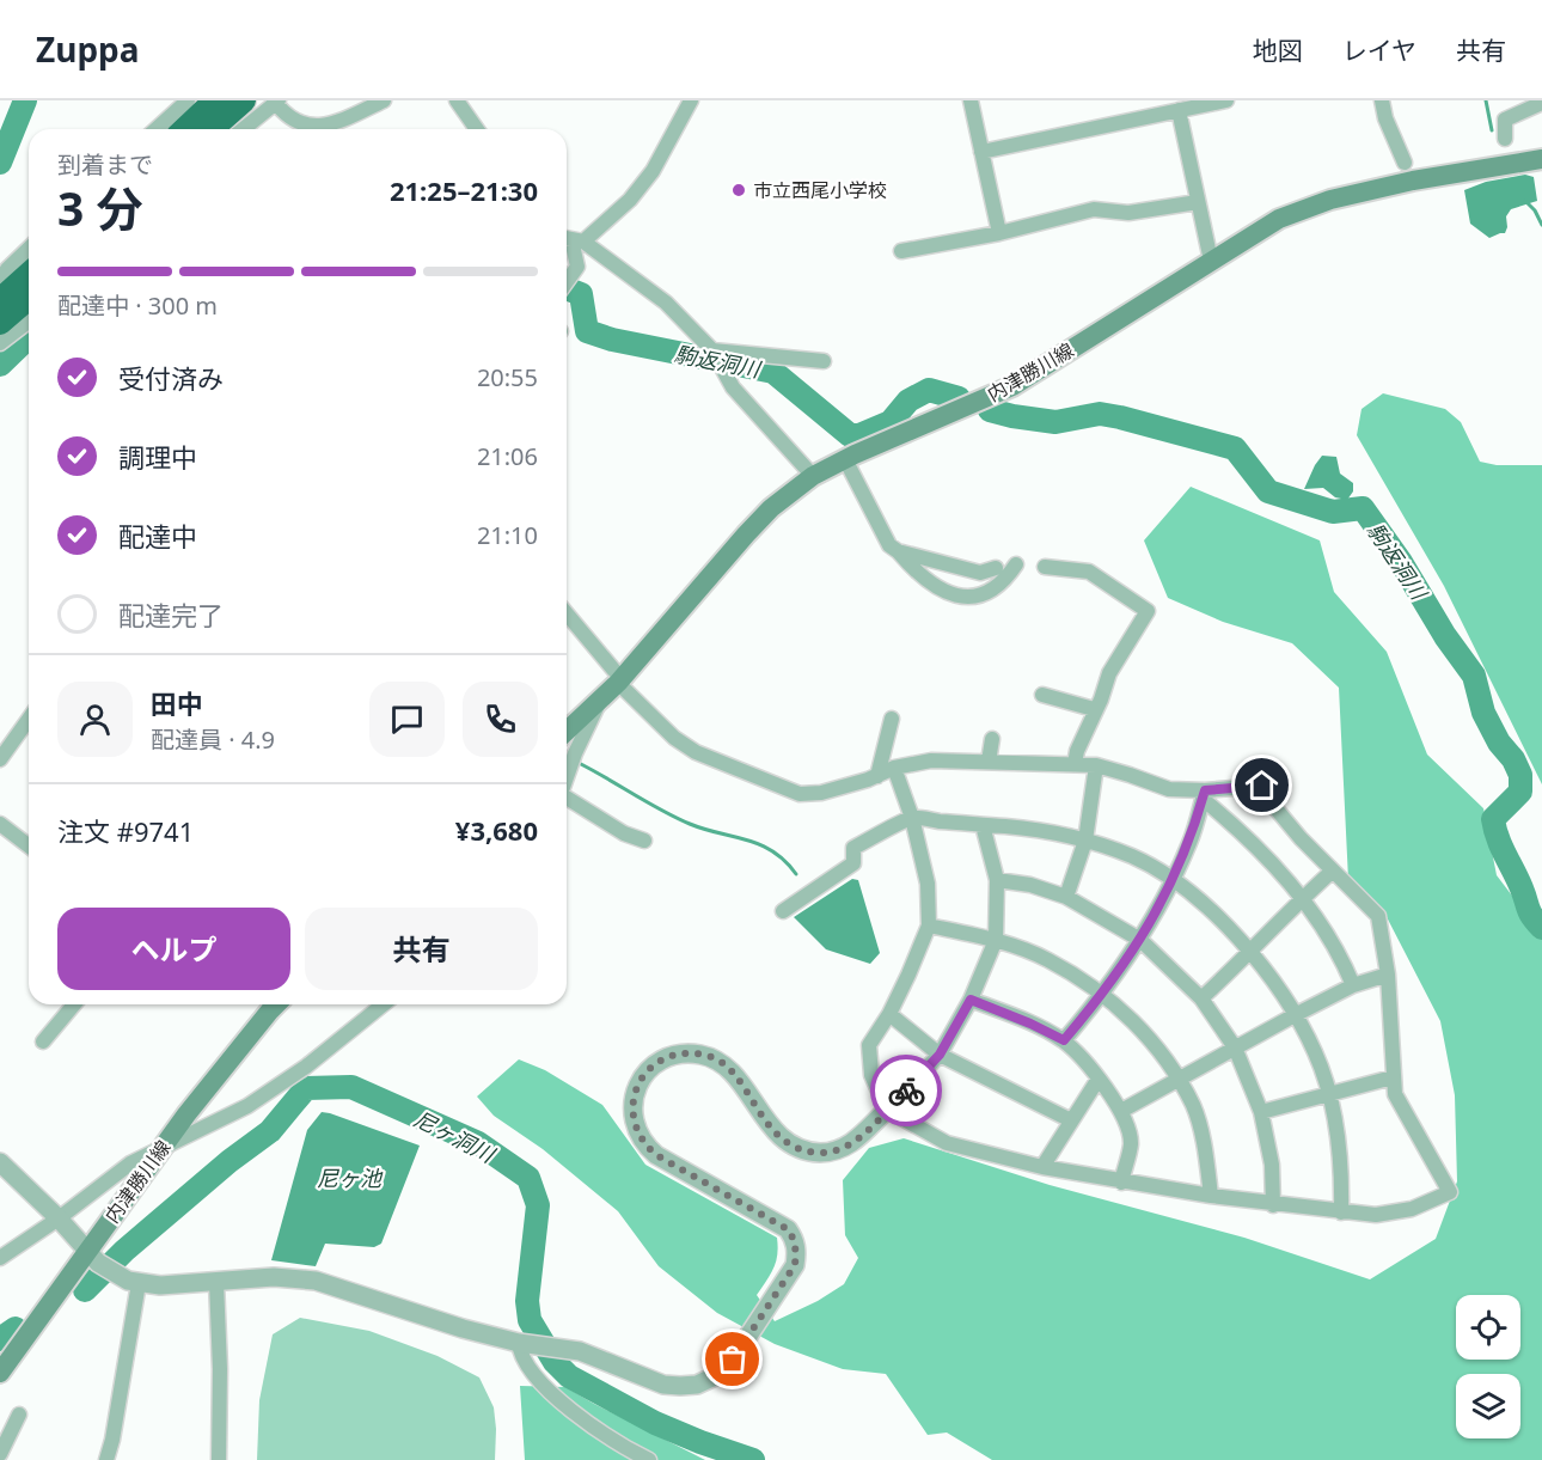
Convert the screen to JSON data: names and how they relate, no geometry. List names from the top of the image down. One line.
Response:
{"streets":{"main road":["内津勝川線"]},"water":["駒返洞川","尼ヶ洞川","尼ヶ池"],"places":["市立西尾小学校"],"page":{"header":"Zuppa","nav":["地図","レイヤ","共有"],"heading":["3 分","到着まで","21:25–21:30"],"panel":["田中","配達員 · 4.9","注文 #9741","¥3,680"],"bar":"配達中 · 300 m","list":[["受付済み","20:55"],["調理中","21:06"],["配達中","21:10"],"配達完了"],"buttons":["ヘルプ","共有"]}}
